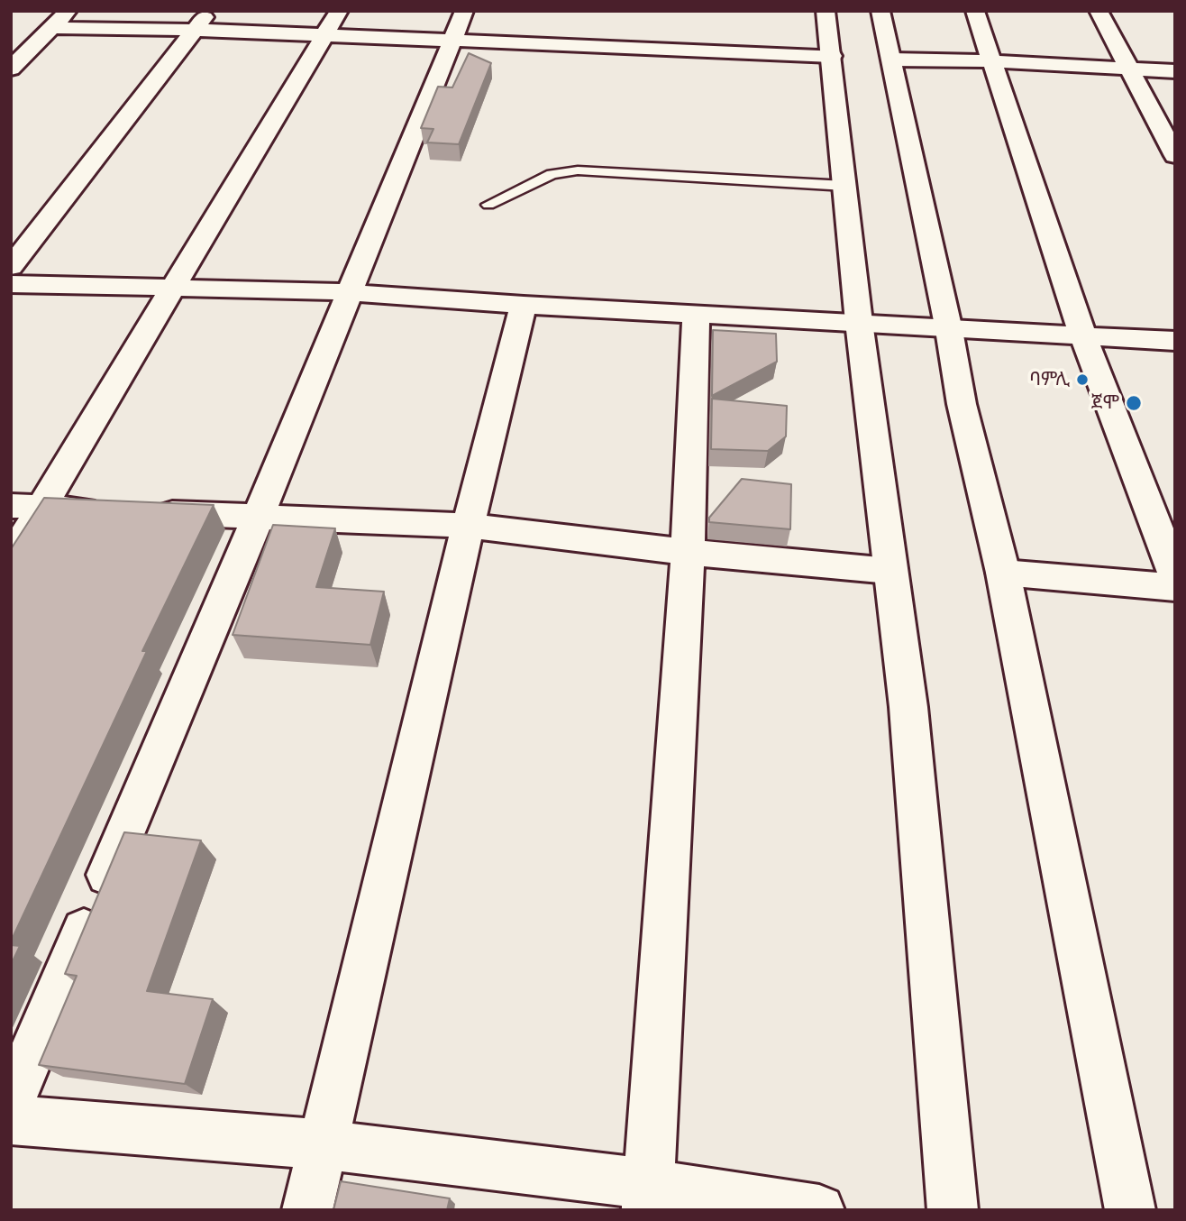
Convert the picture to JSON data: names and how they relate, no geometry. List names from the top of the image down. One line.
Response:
{"places":["ባምሊ","ጀሞ"]}
